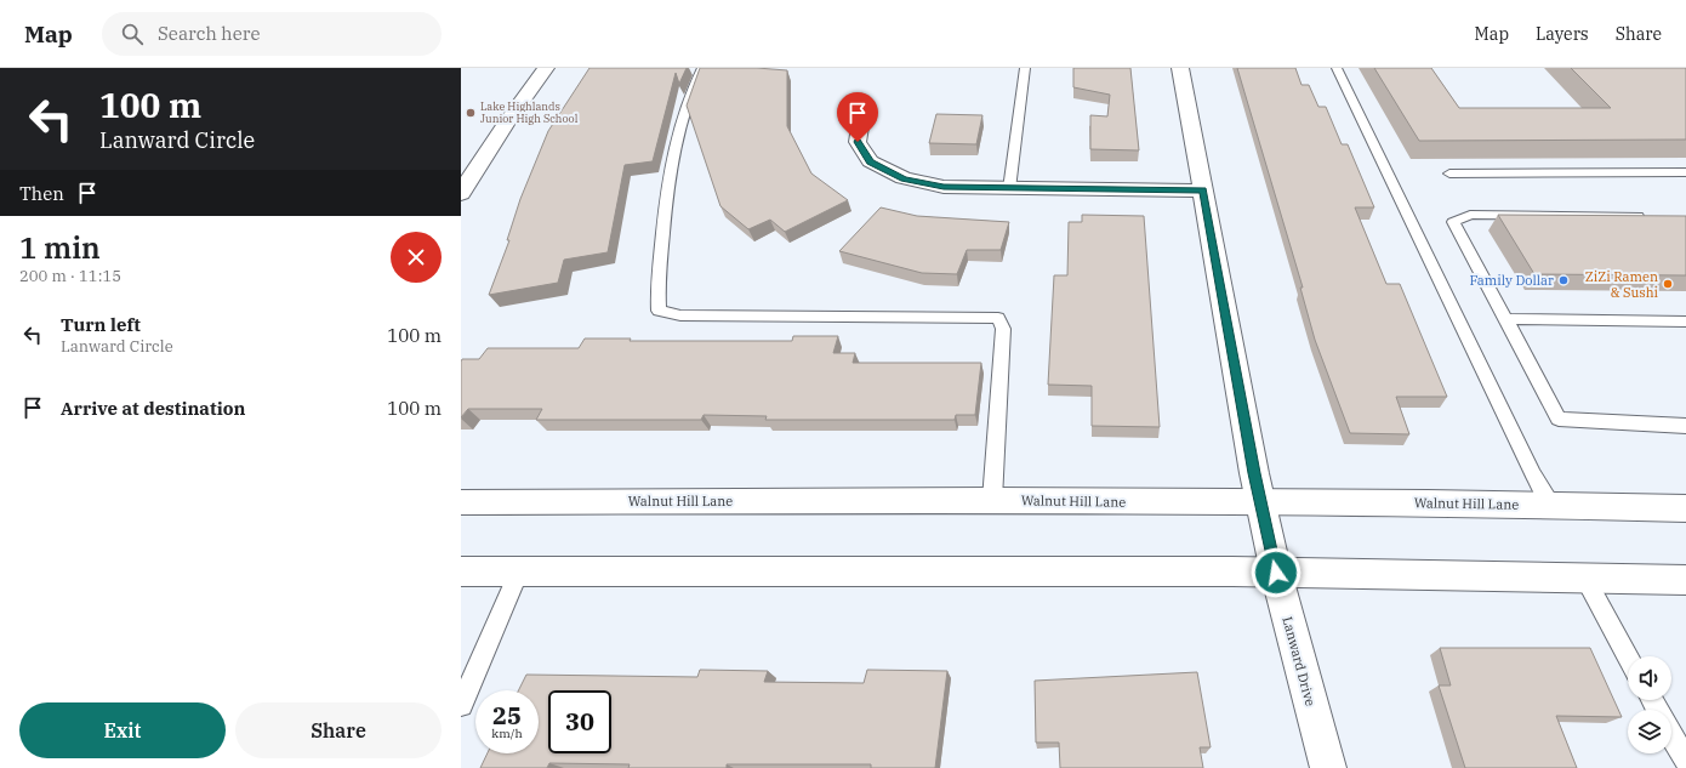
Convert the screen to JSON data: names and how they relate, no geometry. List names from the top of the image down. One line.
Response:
{"streets":{"main road":["Walnut Hill Lane","Lanward Drive"]},"crossings":[["Walnut Hill Lane","Lanward Drive"]],"places":["Lake Highlands Junior High School","Family Dollar","ZiZi Ramen & Sushi"],"page":{"header":"Map","search":"Search here","nav":["Map","Layers","Share"],"turn":["100 m","Lanward Circle"],"then":"Then","heading":["1 min","200 m · 11:15"],"list":[{"name":"Turn left","note":"Lanward Circle","value":"100 m"},{"name":"Arrive at destination","value":"100 m"}],"speed":"25 km/h","limit":"30","buttons":["Exit","Share"]}}
